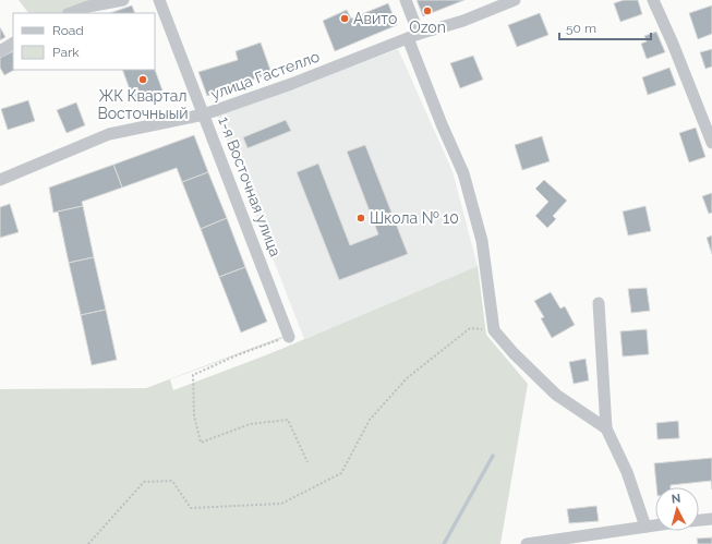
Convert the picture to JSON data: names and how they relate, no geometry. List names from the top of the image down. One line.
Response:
{"streets":{"street":["улица Гастелло","1-я Восточная улица"]},"crossings":[["улица Гастелло","1-я Восточная улица"]],"places":["Ozon","Авито","ЖК Квартал Восточныый","Школа № 10"],"legend":["Road","Park"],"scale_bar":"50 m","north":"top"}
